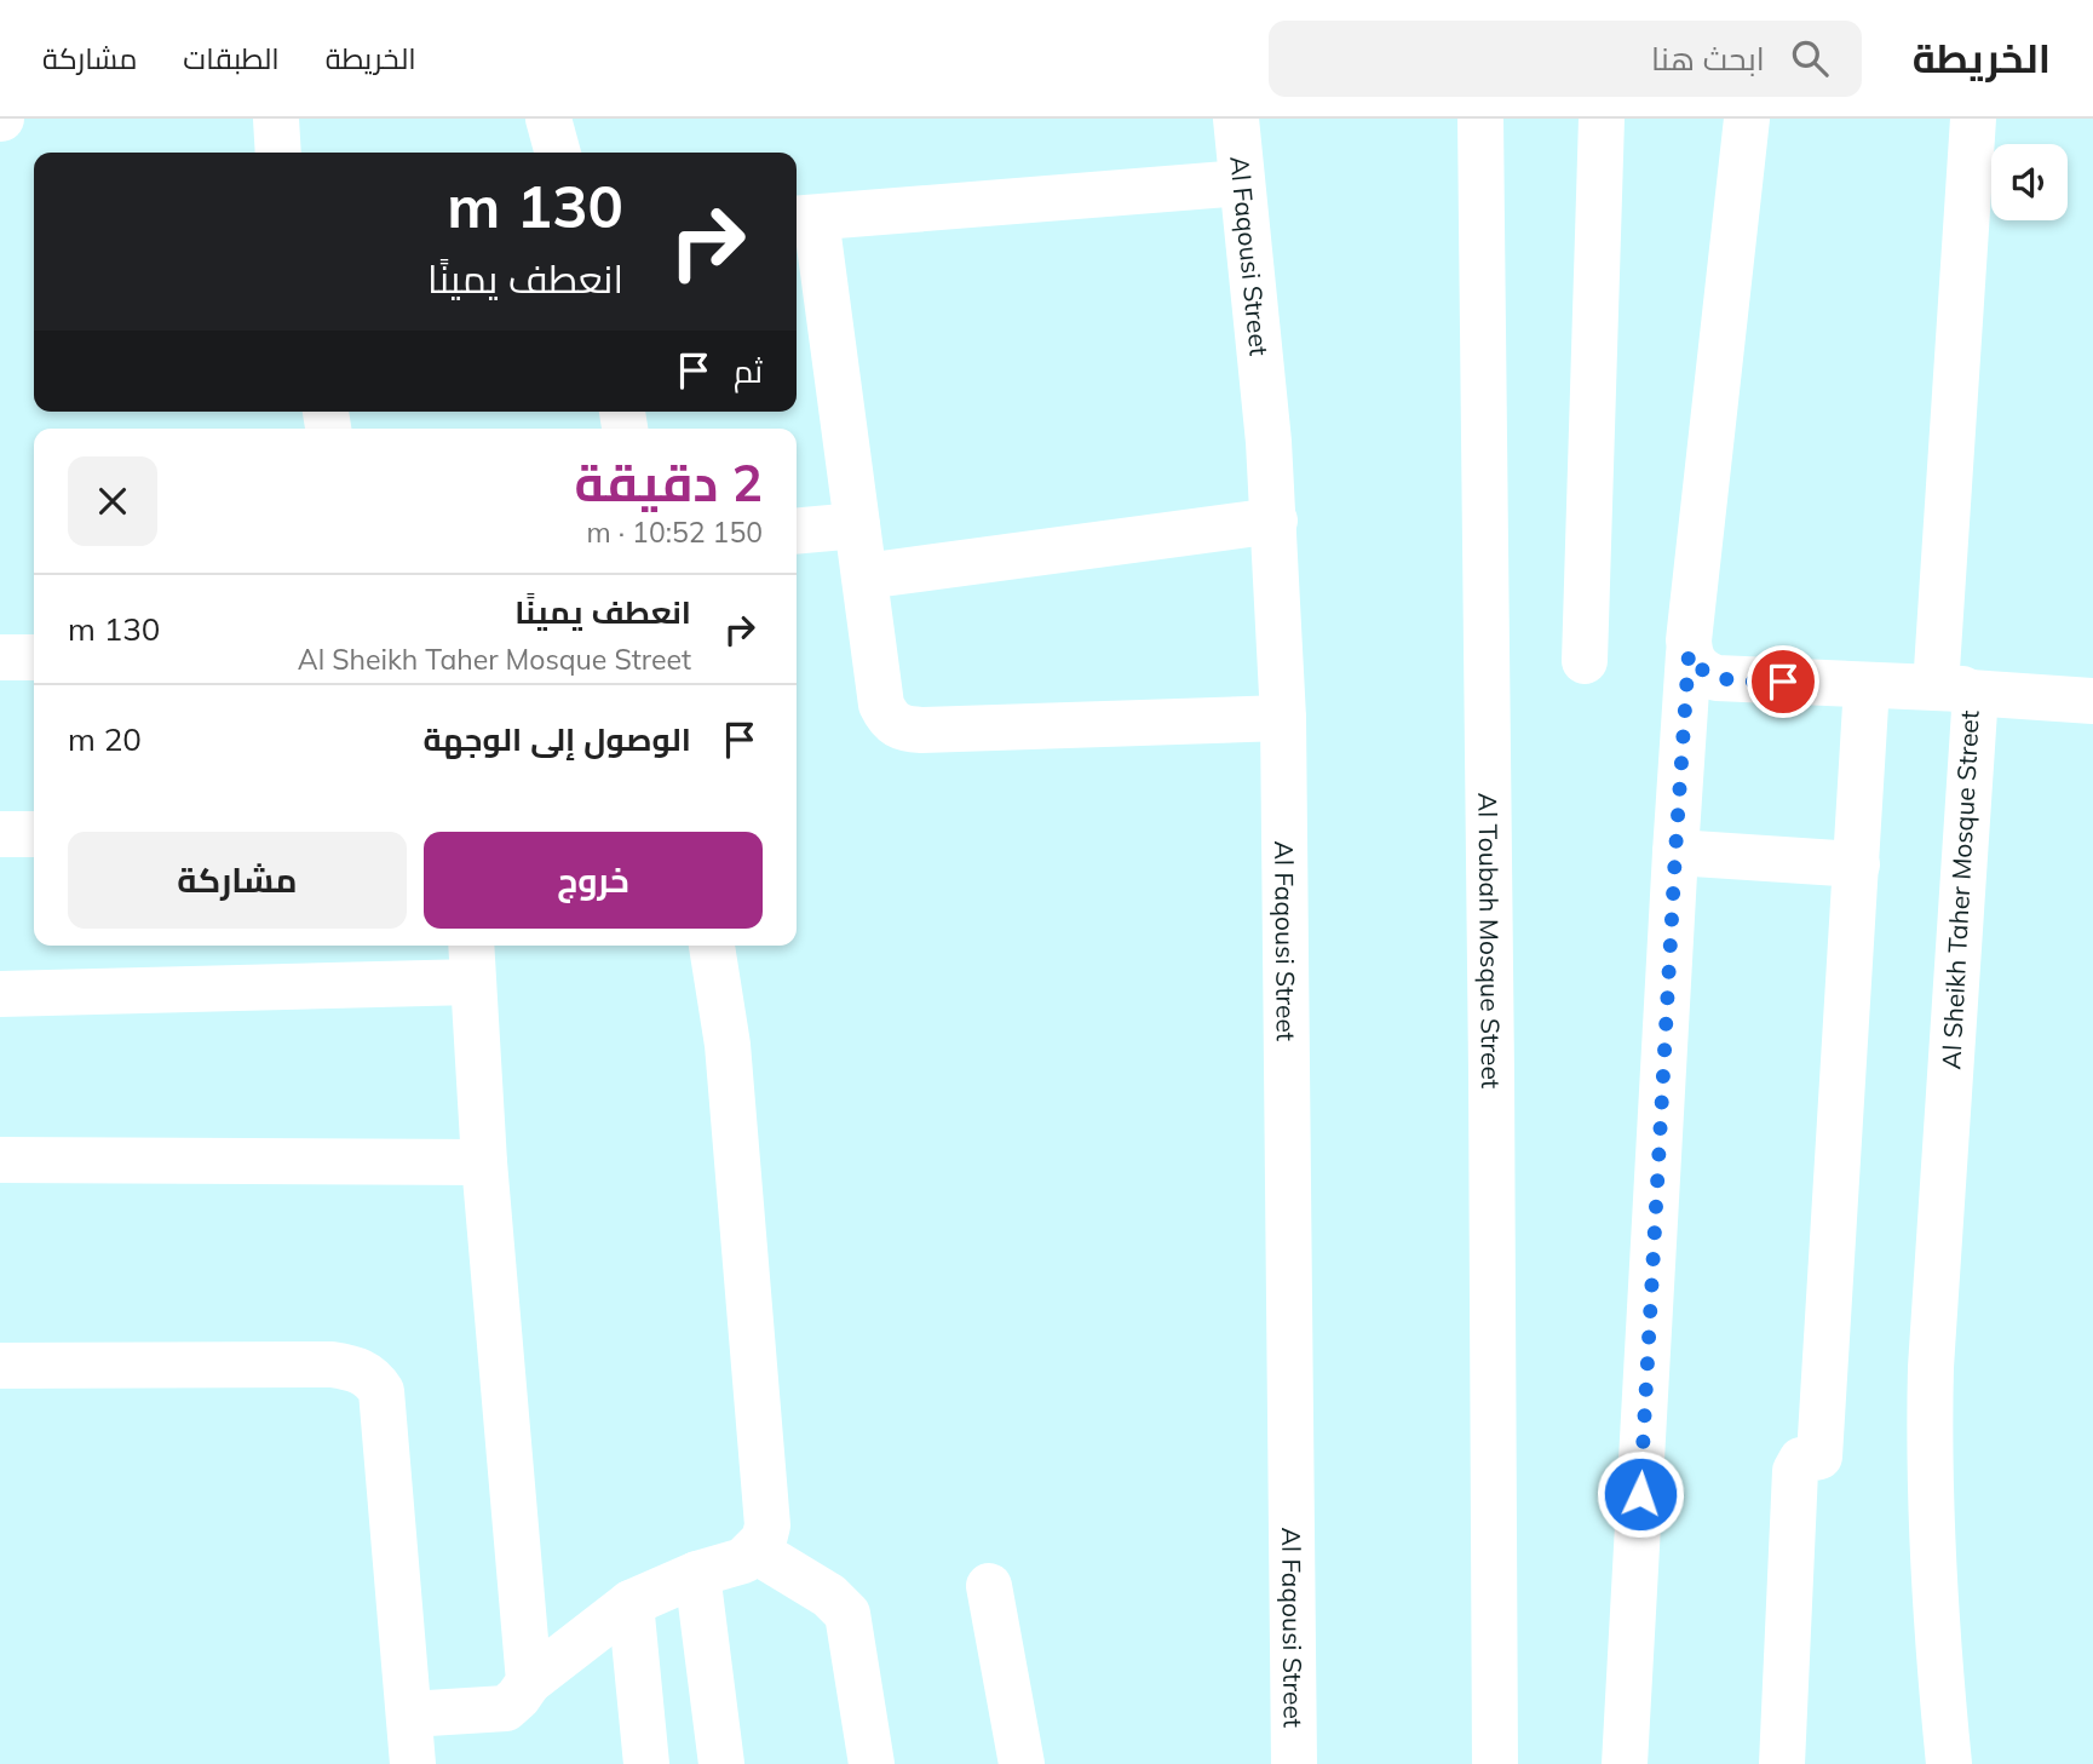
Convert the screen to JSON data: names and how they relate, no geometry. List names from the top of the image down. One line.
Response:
{"streets":{"street":["Al Faqousi Street","Al Sheikh Taher Mosque Street","Al Toubah Mosque Street"]},"page":{"header":"الخريطة","search":"ابحث هنا","nav":["الخريطة","الطبقات","مشاركة"],"turn":["130 m","انعطف يمينًا"],"then":"ثم","heading":["2 دقيقة","150 m · 10:52"],"list":[{"name":"انعطف يمينًا","note":"Al Sheikh Taher Mosque Street","value":"130 m"},{"name":"الوصول إلى الوجهة","value":"20 m"}],"buttons":["خروج","مشاركة"]}}
